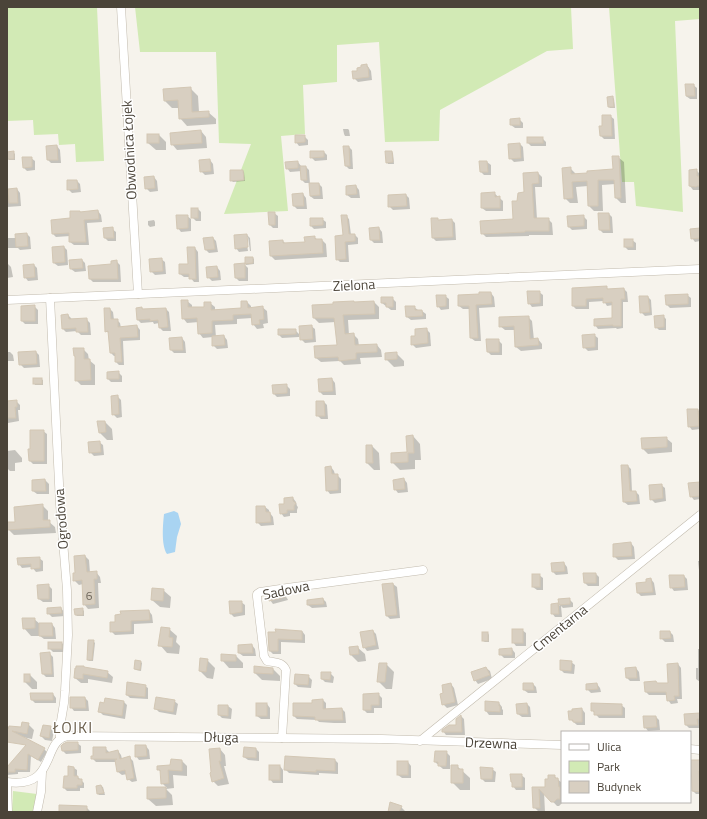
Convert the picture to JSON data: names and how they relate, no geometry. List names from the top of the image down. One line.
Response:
{"streets":{"street":["Obwodnica Łojek","Zielona","Ogrodowa","Sadowa","Cmentarna","Długa","Drzewna"]},"crossings":[["Obwodnica Łojek","Zielona"],["Zielona","Ogrodowa"],["Ogrodowa","Długa"],["Sadowa","Długa"],["Cmentarna","Długa"],["Cmentarna","Drzewna"],["Długa","Drzewna"]],"districts":["ŁOJKI"],"house_numbers":["6"],"legend":["Ulica","Park","Budynek"]}
